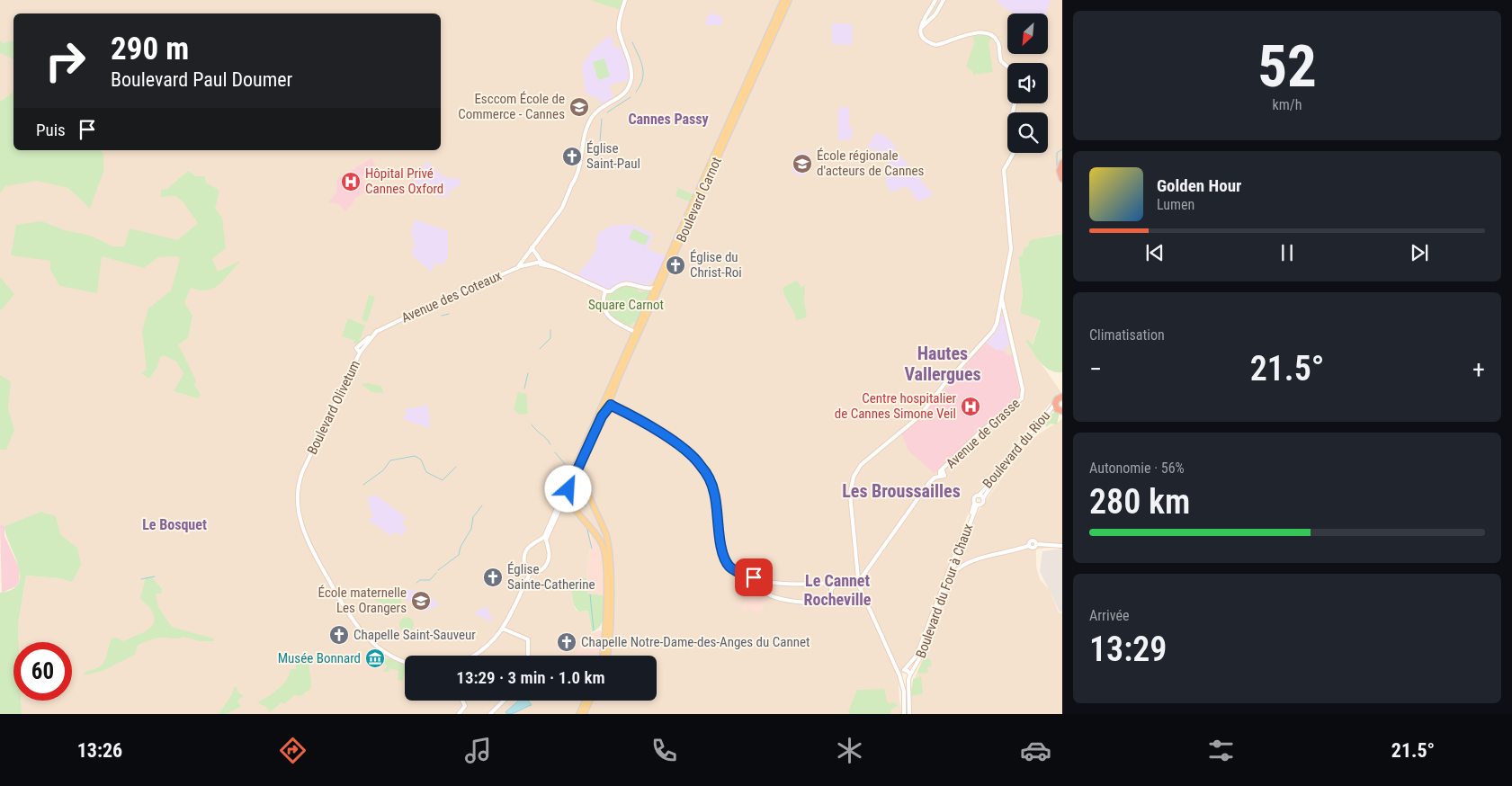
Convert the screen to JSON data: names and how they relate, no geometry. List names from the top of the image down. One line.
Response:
{"streets":{"main road":["Boulevard Carnot"],"street":["Avenue des Coteaux","Boulevard Olivetum","Avenue de Grasse","Boulevard du Riou","Boulevard du Four à Chaux"]},"crossings":[["Avenue des Coteaux","Boulevard Olivetum"],["Boulevard du Riou","Boulevard du Four à Chaux"]],"districts":["Cannes Passy","Hautes Vallergues","Les Broussailles","Le Bosquet","Le Cannet Rocheville"],"parks":["Square Carnot"],"places":{"school or university":["Esccom École de Commerce - Cannes","École régionale d'acteurs de Cannes","École maternelle Les Orangers"],"church":["Église Saint-Paul","Église du Christ-Roi","Église Sainte-Catherine","Chapelle Saint-Sauveur","Chapelle Notre-Dame-des-Anges du Cannet"],"hospital":["Hôpital Privé Cannes Oxford","Centre hospitalier de Cannes Simone Veil"],"museum":["Musée Bonnard"]},"north":"bottom left","page":{"tile":[["52","km/h"],"Climatisation",["Autonomie · 56%","280 km"],["Arrivée","13:29"]],"turn":["290 m","Boulevard Paul Doumer"],"then":"Puis","song":["Golden Hour","Lumen"],"heat":["−","21.5°","+"],"limit":"60","trip":"13:29 · 3 min · 1.0 km","tabs":["13:26","21.5°"]}}
